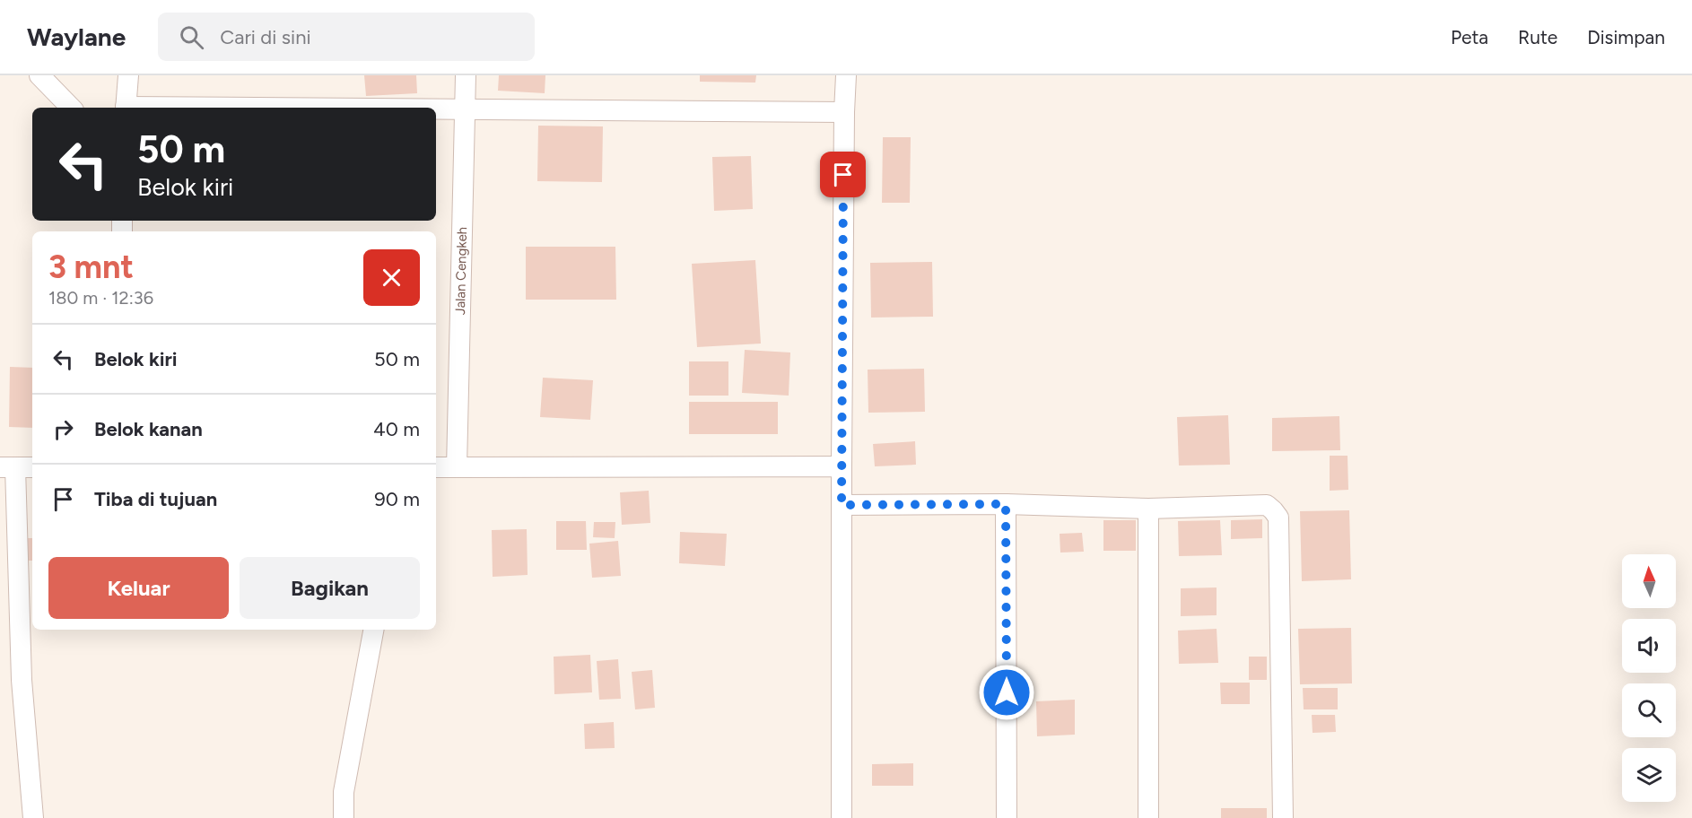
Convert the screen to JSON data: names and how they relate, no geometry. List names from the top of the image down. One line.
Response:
{"streets":{"street":["Jalan Cengkeh"]},"north":"top","page":{"header":"Waylane","search":"Cari di sini","nav":["Peta","Rute","Disimpan"],"turn":["50 m","Belok kiri"],"heading":["3 mnt","180 m · 12:36"],"list":[{"name":"Belok kiri","value":"50 m"},{"name":"Belok kanan","value":"40 m"},{"name":"Tiba di tujuan","value":"90 m"}],"buttons":["Keluar","Bagikan"]}}
